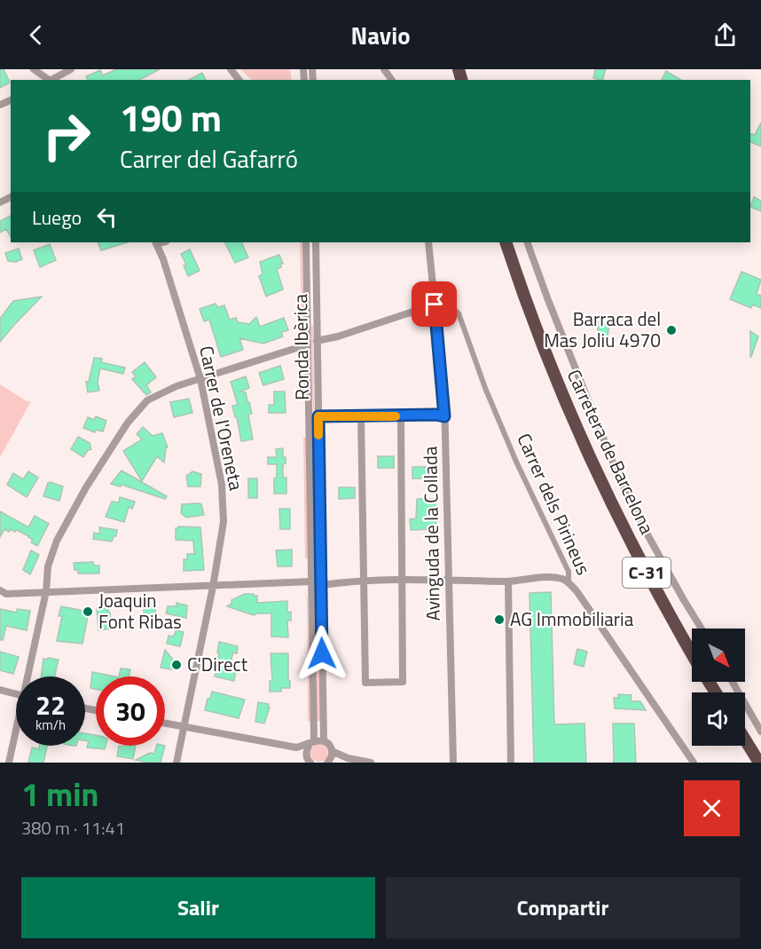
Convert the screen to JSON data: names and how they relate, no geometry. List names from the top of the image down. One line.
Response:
{"streets":{"highway":["Carretera de Barcelona","C-31"],"street":["Ronda Ibèrica","Carrer de l'Oreneta","Carrer dels Pirineus","Avinguda de la Collada"]},"crossings":[["Carrer dels Pirineus","Avinguda de la Collada"]],"places":["Barraca del Mas Joliu 4970","Joaquin Font Ribas","AG Immobiliaria","C'Direct"],"north":"bottom right","page":{"header":"Navio","turn":["190 m","Carrer del Gafarró"],"then":"Luego","speed":"22 km/h","limit":"30","heading":["1 min","380 m · 11:41"],"buttons":["Salir","Compartir"]}}
